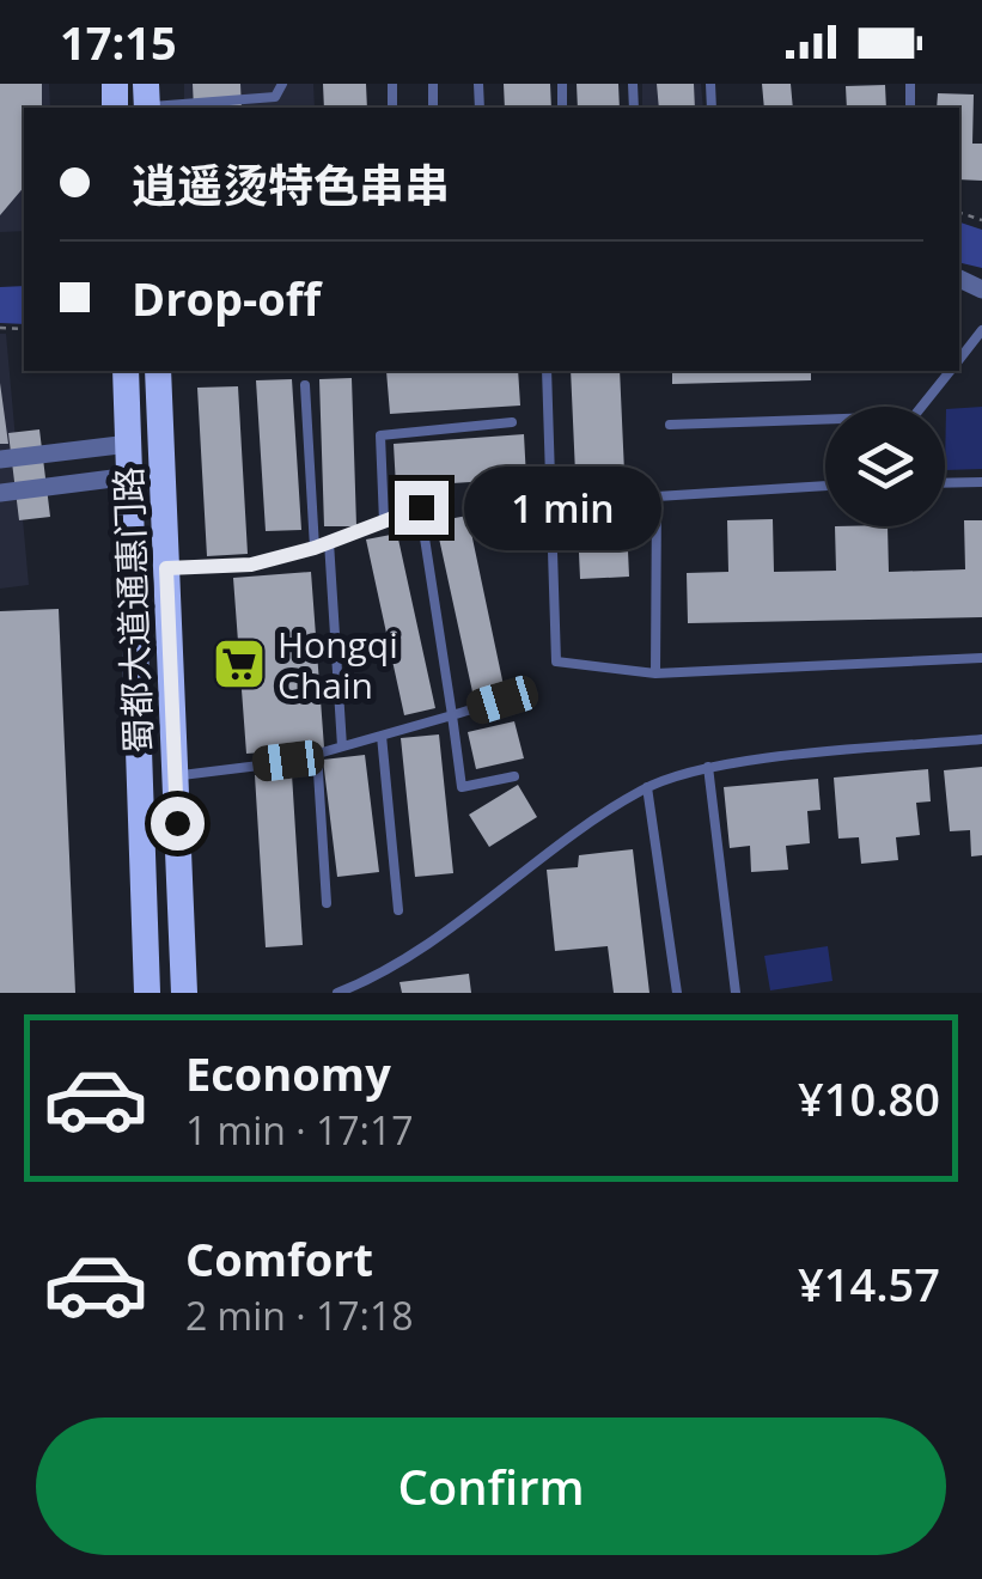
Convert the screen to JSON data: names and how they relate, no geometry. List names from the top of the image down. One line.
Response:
{"streets":{"main road":["蜀都大道通惠门路"]},"places":{"supermarket":["Hongqi Chain"]},"page":{"status":"17:15","banner":["逍遥烫特色串串","Drop-off"],"bubble":"1 min","list":[{"name":"Economy","note":"1 min · 17:17","value":"¥10.80"},{"name":"Comfort","note":"2 min · 17:18","value":"¥14.57"}],"buttons":"Confirm"}}
